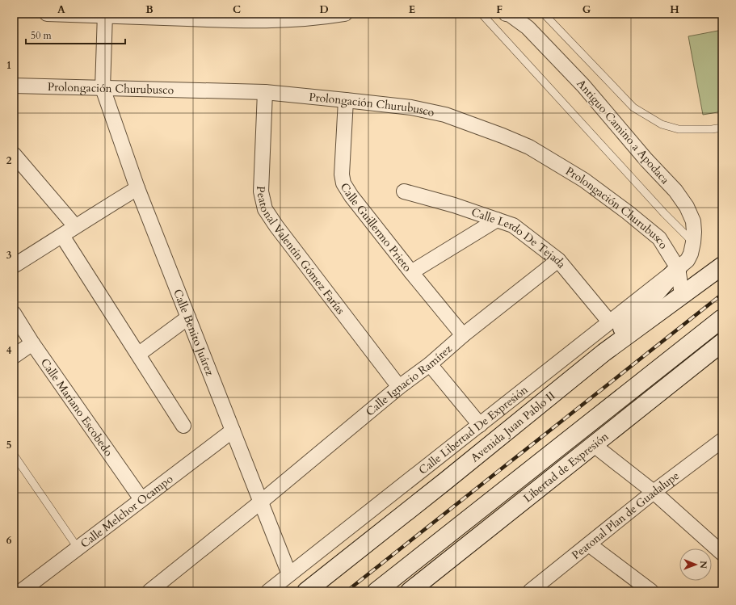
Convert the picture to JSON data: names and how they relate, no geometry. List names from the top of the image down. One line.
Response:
{"streets":{"main road":["Avenida Juan Pablo II","Libertad de Expresión"],"street":["Prolongación Churubusco","Antiguo Camino a Apodaca","Calle Guillermo Prieto","Calle Lerdo De Tejada","Peatonal Valentín Gómez Farías","Calle Benito Juárez","Calle Ignacio Ramírez","Calle Mariano Escobedo","Calle Libertad De Expresión","Calle Melchor Ocampo","Peatonal Plan de Guadalupe"]},"crossings":[["Prolongación Churubusco","Antiguo Camino a Apodaca"],["Prolongación Churubusco","Calle Guillermo Prieto"],["Prolongación Churubusco","Peatonal Valentín Gómez Farías"],["Prolongación Churubusco","Calle Benito Juárez"],["Prolongación Churubusco","Calle Libertad De Expresión"],["Antiguo Camino a Apodaca","Calle Libertad De Expresión"],["Calle Guillermo Prieto","Calle Ignacio Ramírez"],["Calle Lerdo De Tejada","Calle Ignacio Ramírez"],["Calle Lerdo De Tejada","Calle Libertad De Expresión"],["Peatonal Valentín Gómez Farías","Calle Ignacio Ramírez"],["Calle Benito Juárez","Calle Ignacio Ramírez"],["Calle Benito Juárez","Calle Libertad De Expresión"],["Calle Benito Juárez","Calle Melchor Ocampo"],["Calle Mariano Escobedo","Calle Melchor Ocampo"]],"scale_bar":"50 m","north":"right","grid":{"columns":["A","B","C","D","E","F","G","H"],"rows":["1","2","3","4","5","6"]}}
